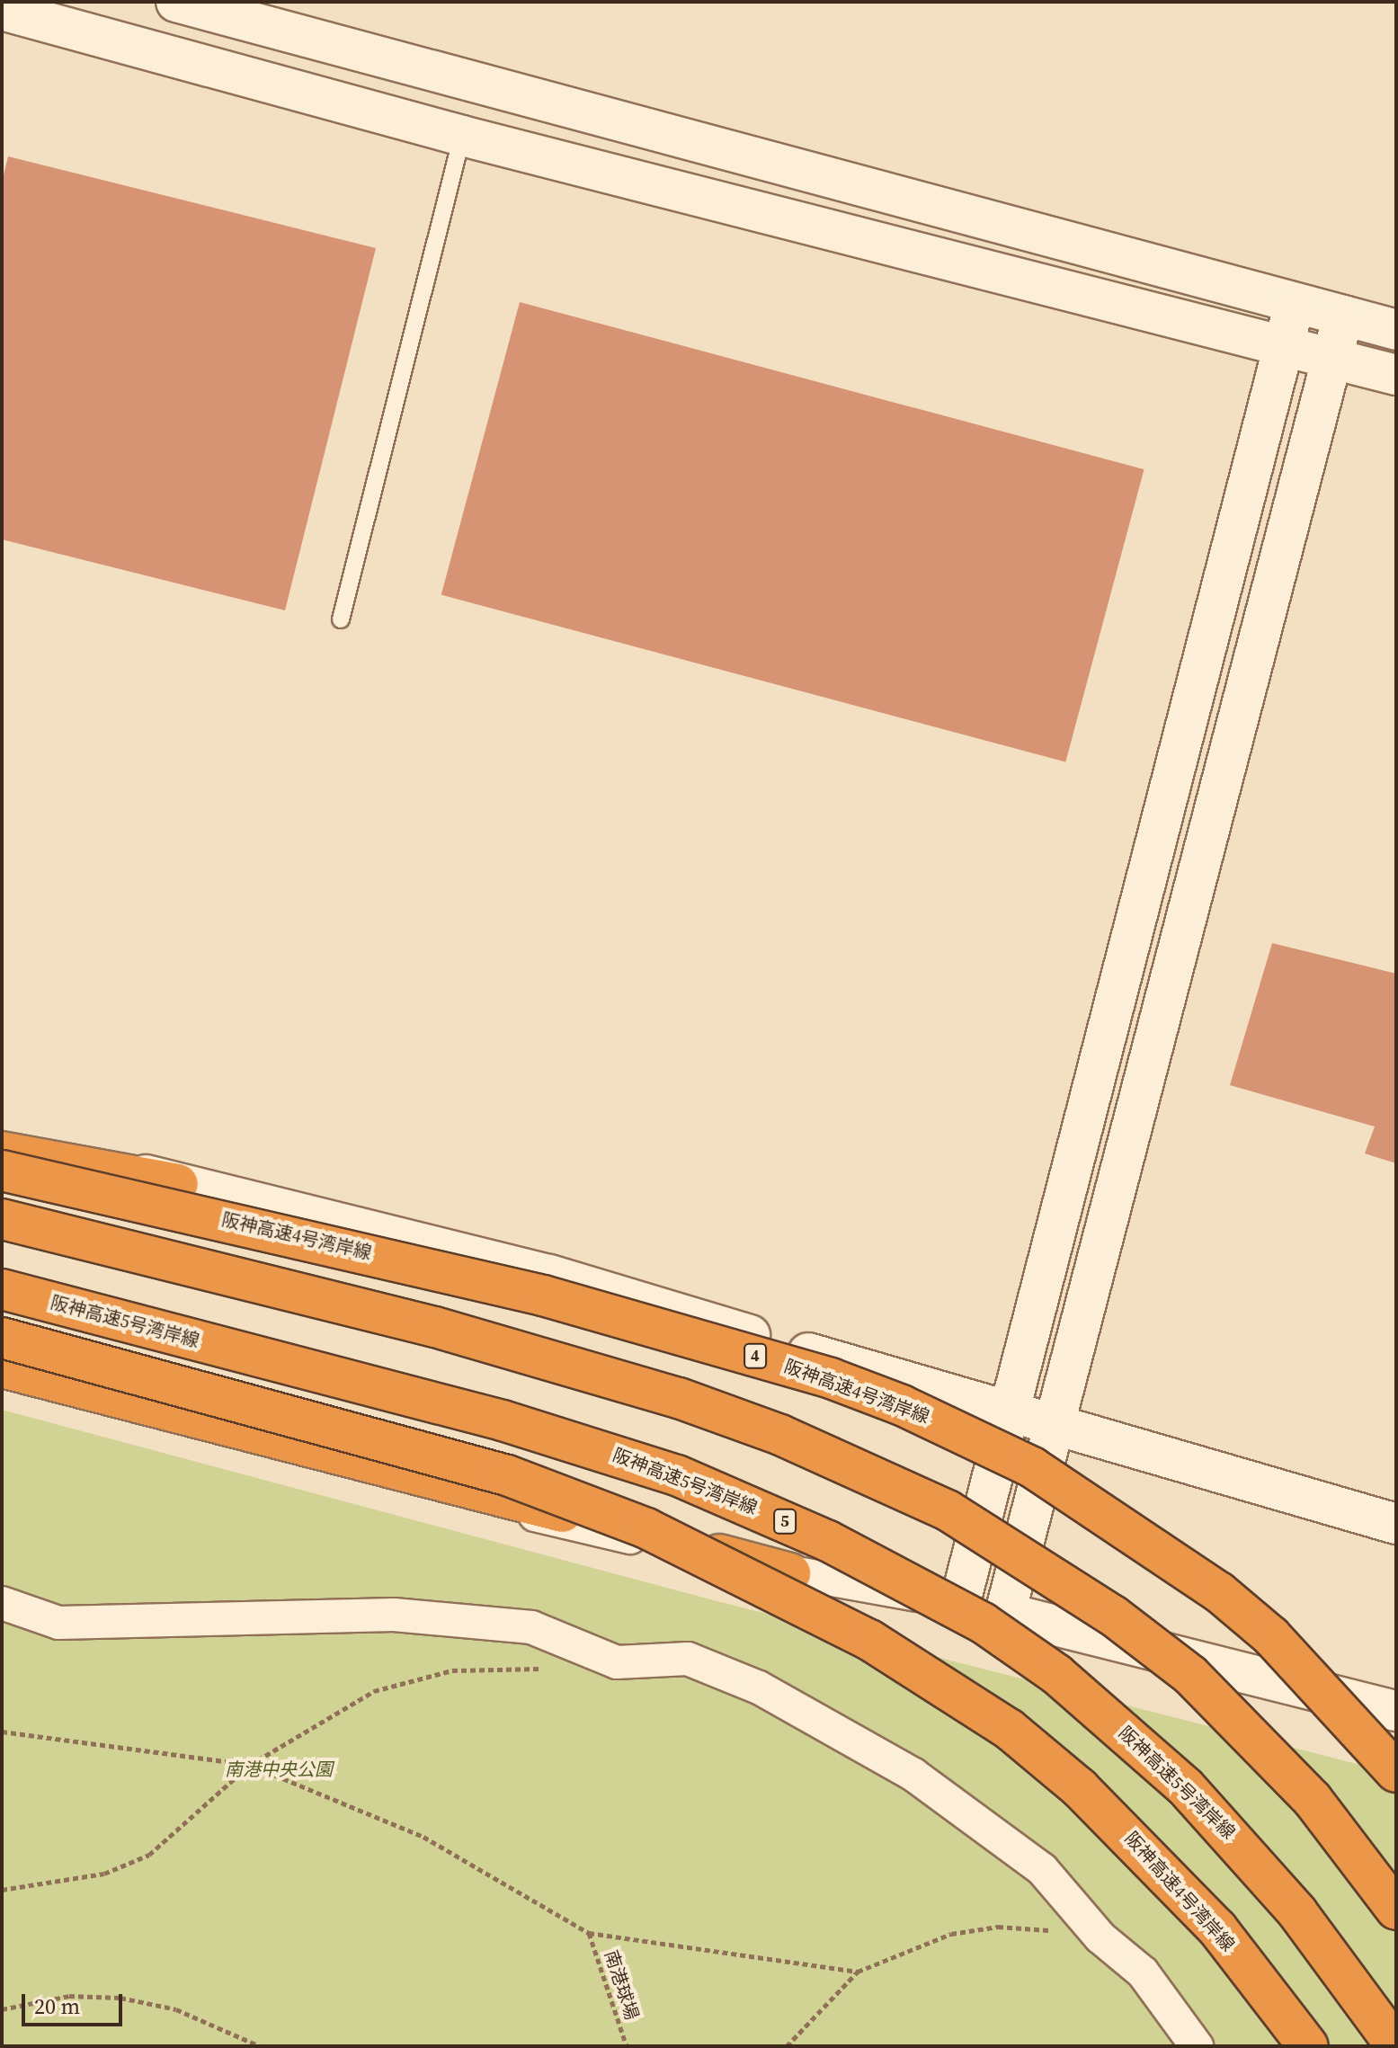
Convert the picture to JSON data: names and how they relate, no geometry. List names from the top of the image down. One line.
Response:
{"streets":{"highway":["阪神高速4号湾岸線","阪神高速5号湾岸線","4","5"],"path":["南港球場"]},"parks":["南港中央公園"],"scale_bar":"20 m"}
